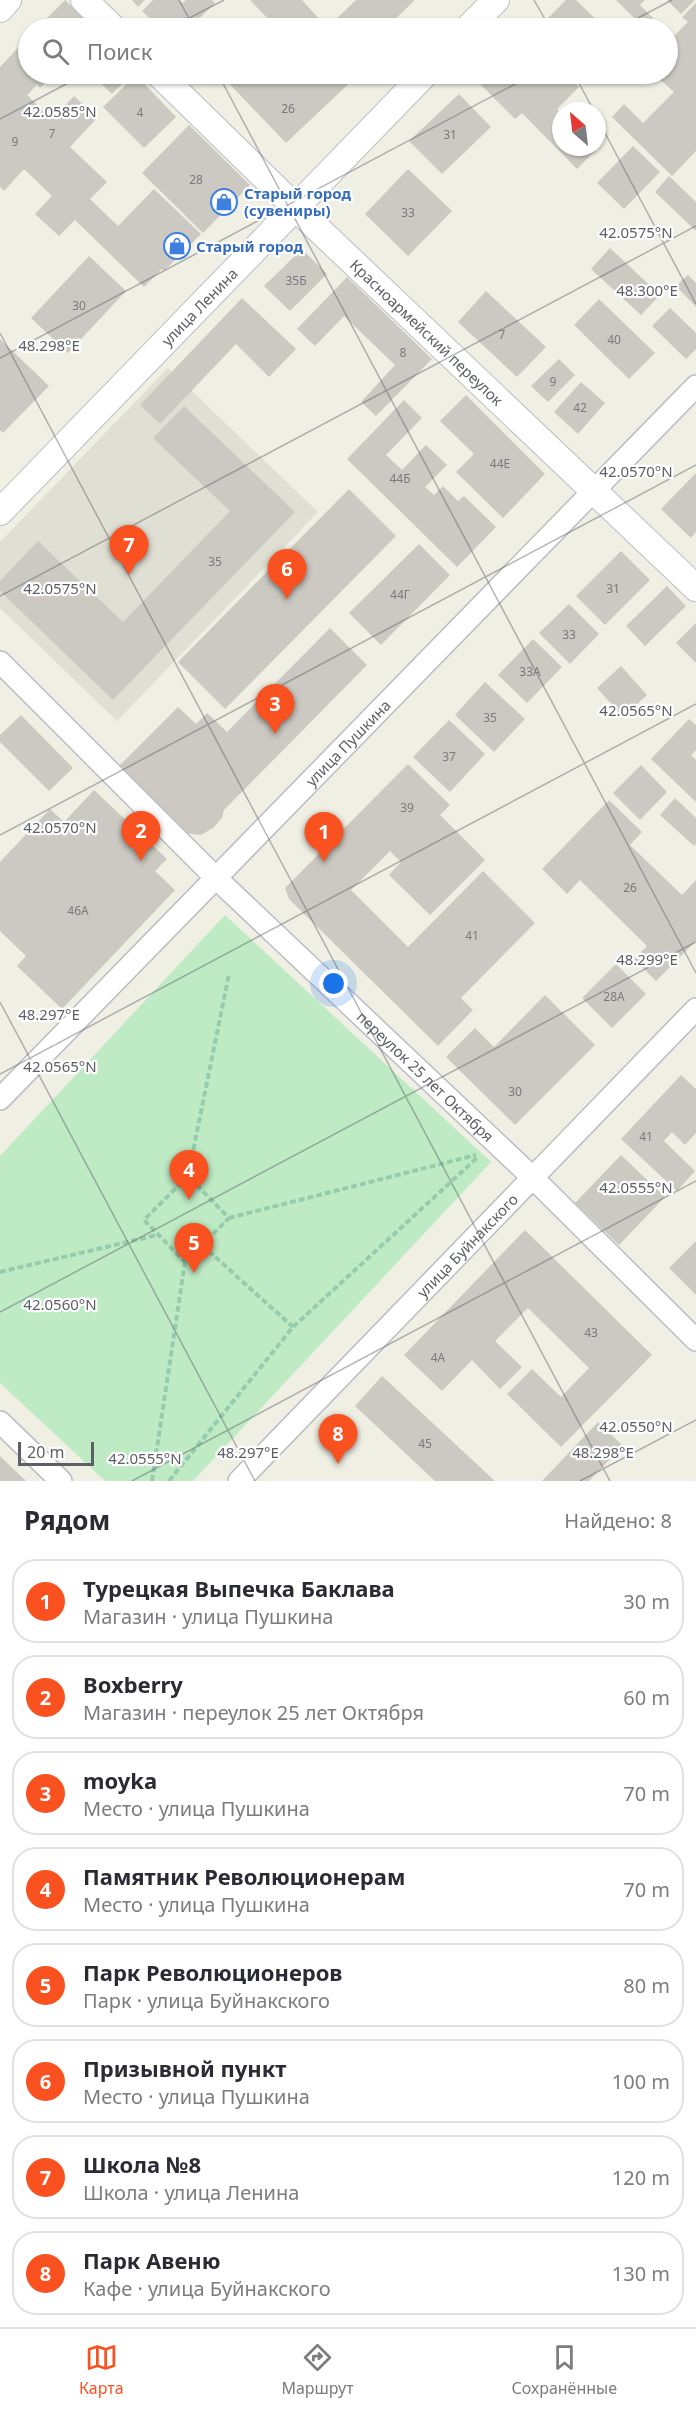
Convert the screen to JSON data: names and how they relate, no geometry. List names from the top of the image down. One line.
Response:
{"streets":{"street":["улица Ленина","Красноармейский переулок","улица Пушкина","переулок 25 лет Октября","улица Буйнакского"]},"crossings":[["улица Ленина","Красноармейский переулок"],["Красноармейский переулок","улица Пушкина"],["улица Пушкина","переулок 25 лет Октября"],["переулок 25 лет Октября","улица Буйнакского"]],"places":{"shop":["Старый город (сувениры)","Старый город"]},"house_numbers":["26","4","7","31","9","28","33","35Б","30","7","40","8","9","42","44Е","44Б","35","31","44Г","33","33А","35","37","39","26","46А","41","28А","30","41","43","4А","45"],"scale_bar":"20 m","north":"top left","page":{"search":"Поиск","pins":["7","6","3","2","1","4","5","8"],"scale":"20 m","heading":["Рядом","Найдено: 8"],"list":[{"mark":"1","name":"Турецкая Выпечка Баклава","note":"Магазин · улица Пушкина","value":"30 m"},{"mark":"2","name":"Boxberry","note":"Магазин · переулок 25 лет Октября","value":"60 m"},{"mark":"3","name":"moyka","note":"Место · улица Пушкина","value":"70 m"},{"mark":"4","name":"Памятник Революционерам","note":"Место · улица Пушкина","value":"70 m"},{"mark":"5","name":"Парк Революционеров","note":"Парк · улица Буйнакского","value":"80 m"},{"mark":"6","name":"Призывной пункт","note":"Место · улица Пушкина","value":"100 m"},{"mark":"7","name":"Школа №8","note":"Школа · улица Ленина","value":"120 m"},{"mark":"8","name":"Парк Авеню","note":"Кафе · улица Буйнакского","value":"130 m"}],"nav":["Карта","Маршрут","Сохранённые"]},"coordinates":["42.0585°N","42.0575°N","48.300°E","48.298°E","42.0570°N","42.0565°N","48.299°E","48.297°E","42.0555°N","42.0560°N","42.0550°N"]}
